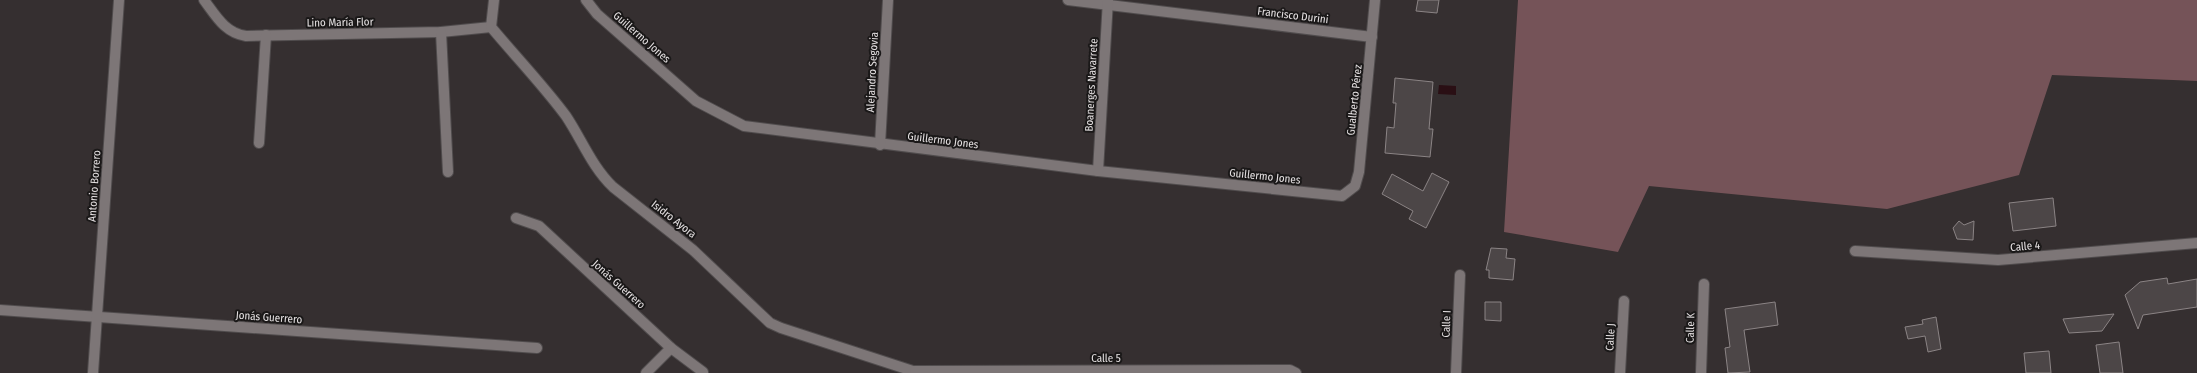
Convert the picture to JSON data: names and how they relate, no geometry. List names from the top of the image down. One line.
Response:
{"streets":{"street":["Francisco Durini","Lino María Flor","Guillermo Jones","Alejandro Segovia","Boanerges Navarrete","Gualberto Pérez","Antonio Borrero","Isidro Ayora","Calle 4","Jonás Guerrero","Calle I","Calle K","Calle J","Calle 5"]},"crossings":[["Francisco Durini","Boanerges Navarrete"],["Francisco Durini","Gualberto Pérez"],["Lino María Flor","Isidro Ayora"],["Guillermo Jones","Alejandro Segovia"],["Guillermo Jones","Boanerges Navarrete"],["Guillermo Jones","Gualberto Pérez"],["Antonio Borrero","Jonás Guerrero"],["Isidro Ayora","Calle 5"]]}
